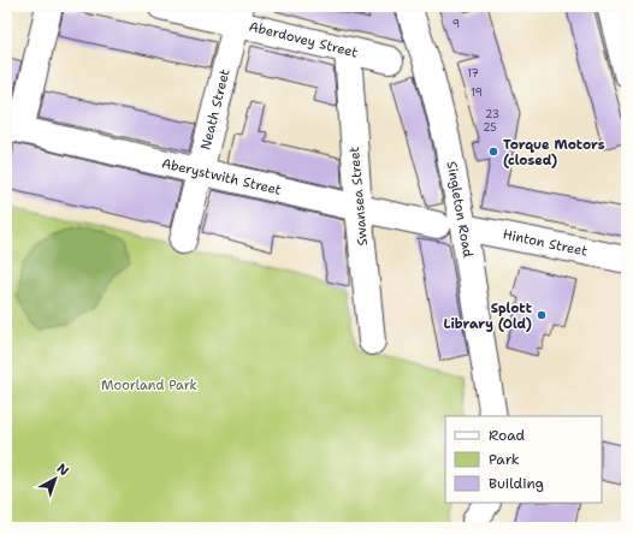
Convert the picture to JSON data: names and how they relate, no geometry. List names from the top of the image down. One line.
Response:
{"streets":{"street":["Aberdovey Street","Neath Street","Aberystwith Street","Swansea Street","Singleton Road","Hinton Street"]},"crossings":[["Aberdovey Street","Neath Street"],["Aberdovey Street","Swansea Street"],["Neath Street","Aberystwith Street"],["Aberystwith Street","Swansea Street"],["Singleton Road","Hinton Street"]],"parks":["Moorland Park"],"places":["Torque Motors (closed)","Splott Library (Old)"],"house_numbers":["9","17","19","23","25"],"legend":["Road","Park","Building"],"north":"top right"}
